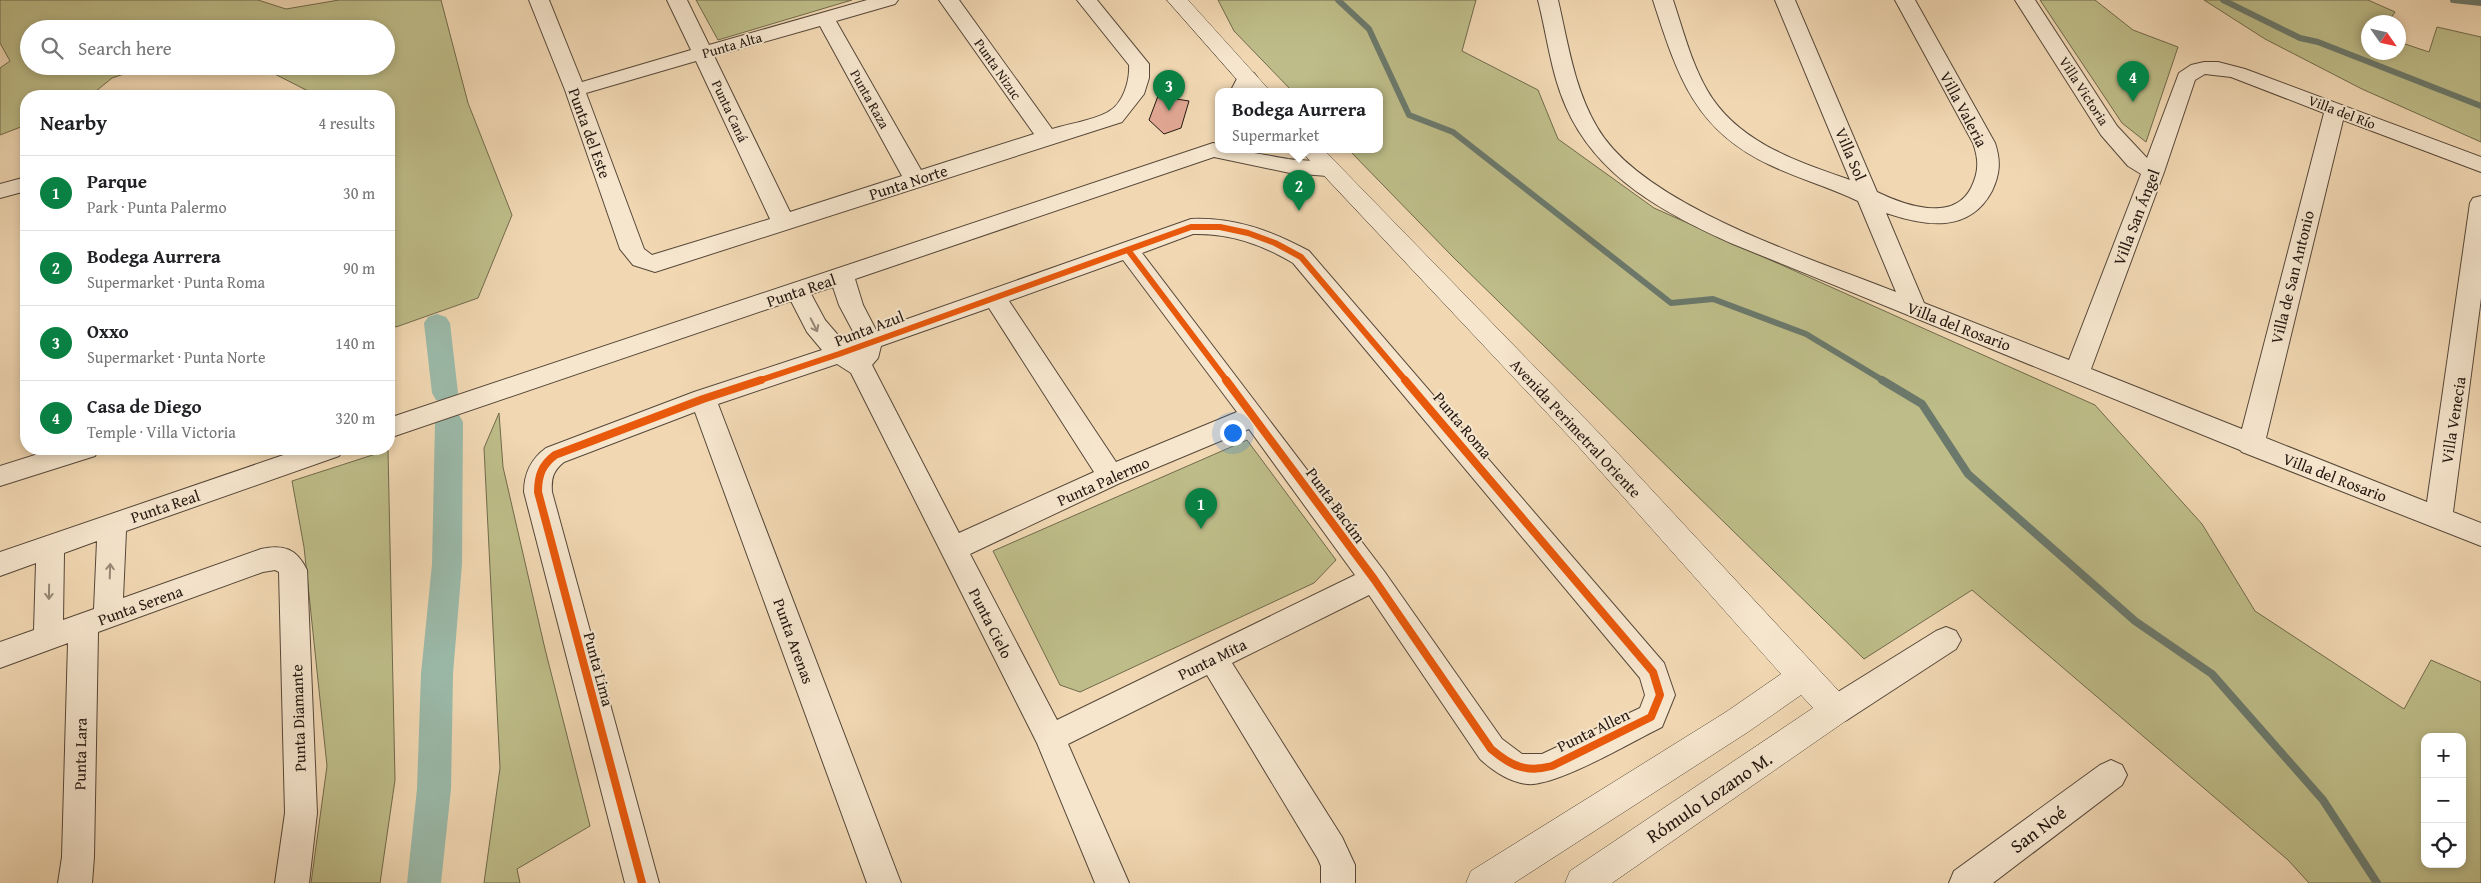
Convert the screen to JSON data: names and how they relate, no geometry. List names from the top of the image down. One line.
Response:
{"streets":{"street":["Punta Alta","Punta Nizuc","Villa Victoria","Punta Raza","Villa Valeria","Punta Caná","Villa del Río","Punta del Este","Villa Sol","Punta Norte","Villa San Ángel","Villa de San Antonio","Punta Real","Villa del Rosario","Punta Azul","Villa Venecia","Punta Roma","Avenida Perimetral Oriente","Punta Palermo","Punta Bacúm","Punta Serena","Punta Cielo","Punta Arenas","Punta Mita","Punta Lima","Punta Diamante","Punta Allen","Punta Lara","Rómulo Lozano M.","San Noé"]},"crossings":[["Punta Alta","Punta Raza"],["Punta Alta","Punta Caná"],["Punta Alta","Punta del Este"],["Punta Nizuc","Punta Norte"],["Villa Victoria","Villa San Ángel"],["Punta Raza","Punta Norte"],["Villa Valeria","Villa Sol"],["Punta Caná","Punta Norte"],["Villa del Río","Villa San Ángel"],["Villa del Río","Villa de San Antonio"],["Punta del Este","Punta Norte"],["Villa Sol","Villa del Rosario"],["Villa San Ángel","Villa del Rosario"],["Villa de San Antonio","Villa del Rosario"],["Punta Real","Avenida Perimetral Oriente"],["Punta Real","Punta Cielo"],["Punta Real","Punta Lara"],["Villa del Rosario","Villa Venecia"],["Punta Azul","Punta Roma"],["Punta Azul","Punta Bacúm"],["Punta Azul","Punta Cielo"],["Punta Azul","Punta Arenas"],["Punta Azul","Punta Lima"],["Punta Roma","Punta Allen"],["Avenida Perimetral Oriente","Rómulo Lozano M."],["Punta Palermo","Punta Bacúm"],["Punta Palermo","Punta Cielo"],["Punta Bacúm","Punta Mita"],["Punta Bacúm","Punta Allen"],["Punta Serena","Punta Diamante"],["Punta Serena","Punta Lara"],["Punta Cielo","Punta Mita"]],"north":"bottom right","page":{"search":"Search here","pins":["4","3","2","1"],"popup":["Bodega Aurrera","Supermarket"],"heading":["Nearby","4 results"],"list":[{"mark":"1","name":"Parque","note":"Park · Punta Palermo","value":"30 m"},{"mark":"2","name":"Bodega Aurrera","note":"Supermarket · Punta Roma","value":"90 m"},{"mark":"3","name":"Oxxo","note":"Supermarket · Punta Norte","value":"140 m"},{"mark":"4","name":"Casa de Diego","note":"Temple · Villa Victoria","value":"320 m"}],"map_buttons":["+","−"]}}
